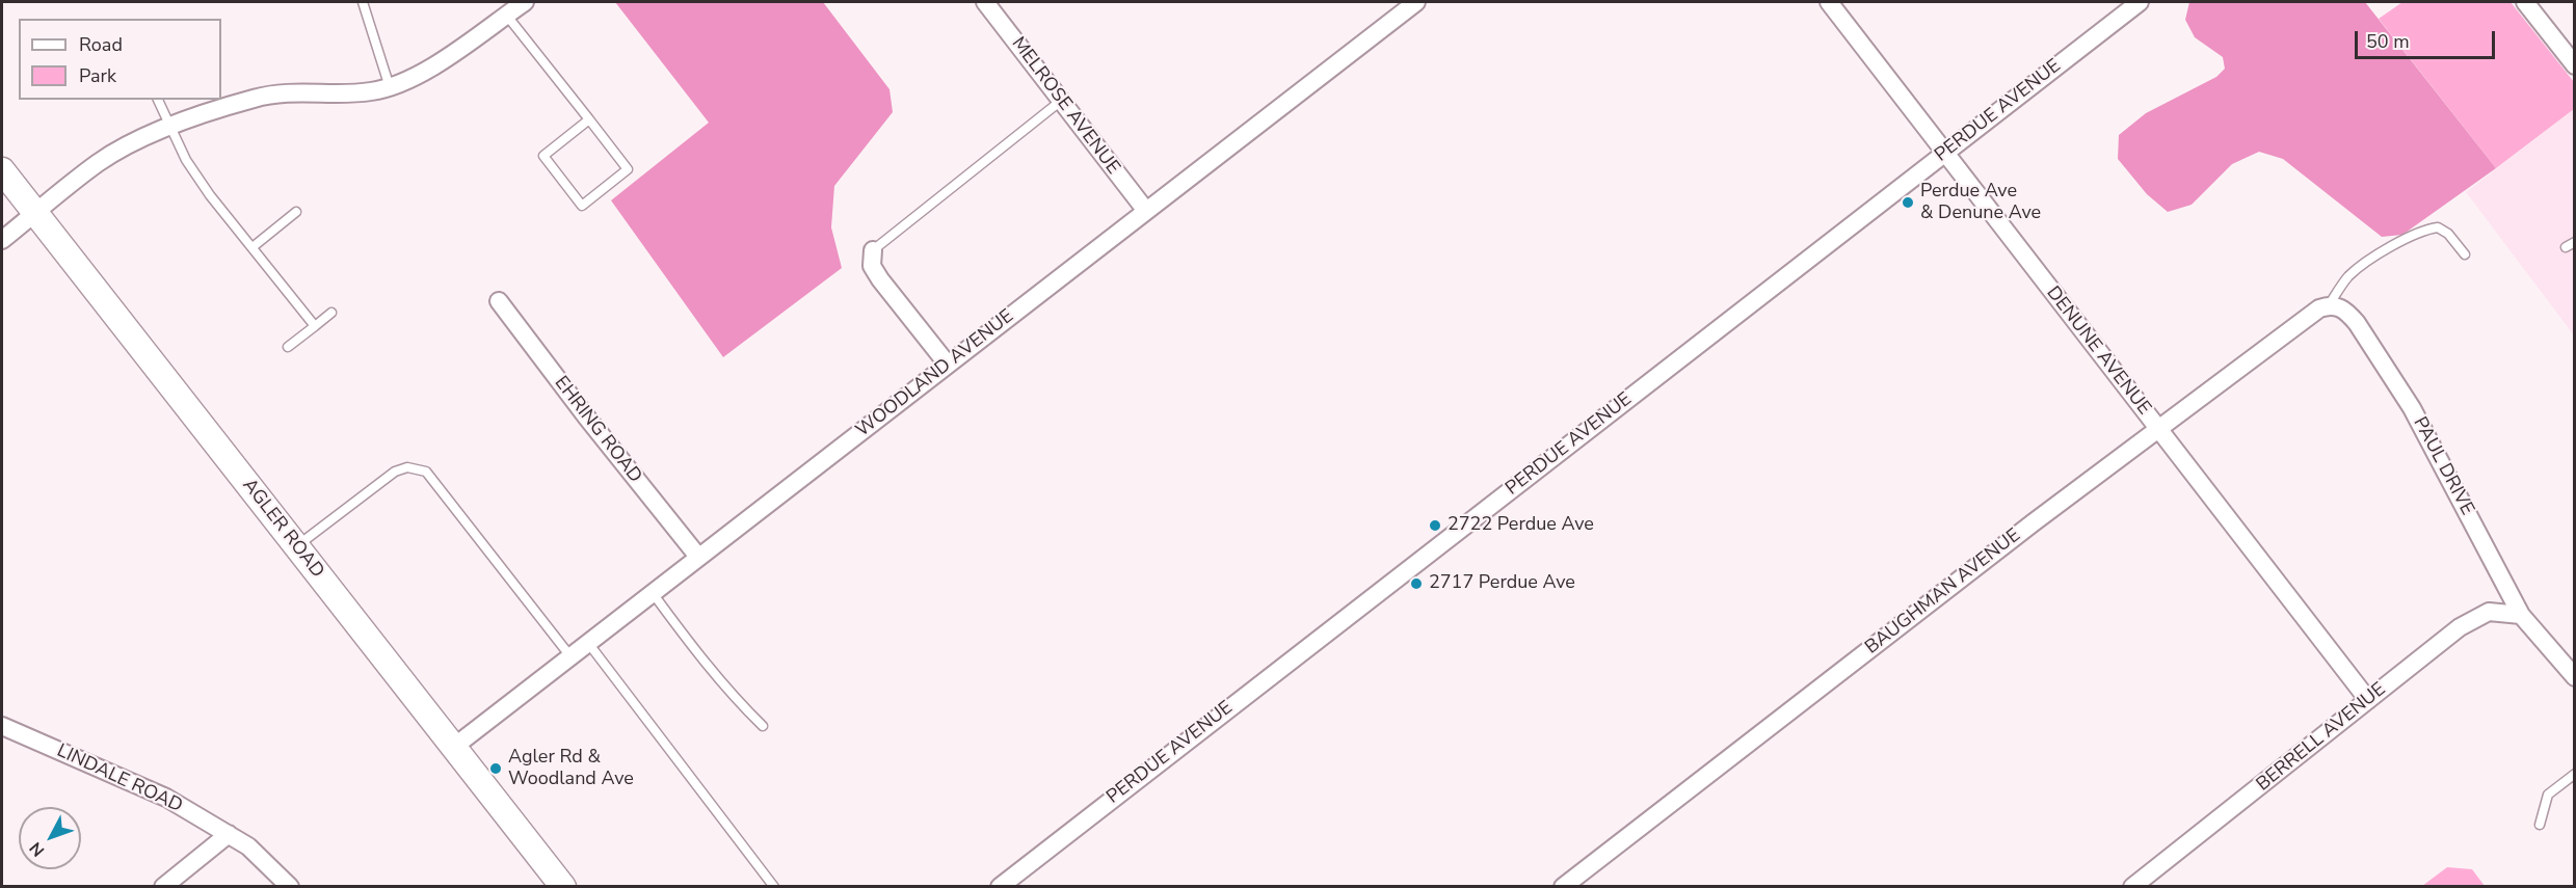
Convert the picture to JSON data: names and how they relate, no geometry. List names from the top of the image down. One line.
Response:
{"streets":{"main road":["AGLER ROAD"],"street":["MELROSE AVENUE","PERDUE AVENUE","DENUNE AVENUE","WOODLAND AVENUE","EHRING ROAD","PAUL DRIVE","BAUGHMAN AVENUE","BERRELL AVENUE","LINDALE ROAD"]},"crossings":[["MELROSE AVENUE","WOODLAND AVENUE"],["PERDUE AVENUE","DENUNE AVENUE"],["DENUNE AVENUE","BAUGHMAN AVENUE"],["DENUNE AVENUE","BERRELL AVENUE"],["WOODLAND AVENUE","EHRING ROAD"],["WOODLAND AVENUE","AGLER ROAD"],["PAUL DRIVE","BAUGHMAN AVENUE"],["PAUL DRIVE","BERRELL AVENUE"]],"places":["Perdue Ave & Denune Ave","2722 Perdue Ave","2717 Perdue Ave","Agler Rd & Woodland Ave"],"legend":["Road","Park"],"scale_bar":"50 m","north":"bottom left"}
